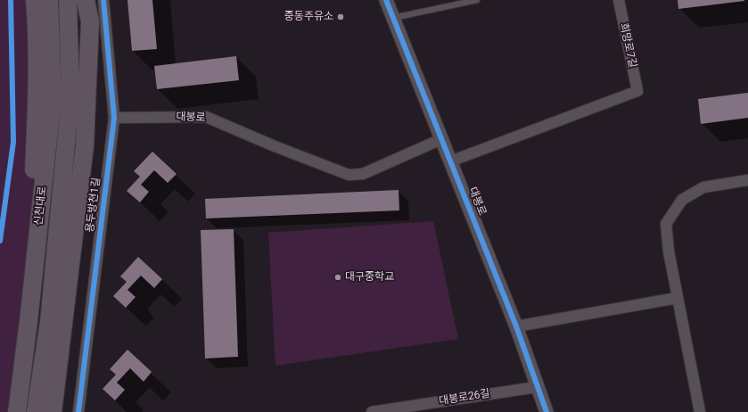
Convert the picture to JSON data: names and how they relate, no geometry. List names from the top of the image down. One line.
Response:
{"streets":{"highway":["신천대로"],"street":["희망로7길","대봉로","용두방천1길","대봉로26길"]},"crossings":[["희망로7길","대봉로"],["대봉로","용두방천1길"],["대봉로","대봉로26길"]],"places":["중동주유소","대구중학교"]}
